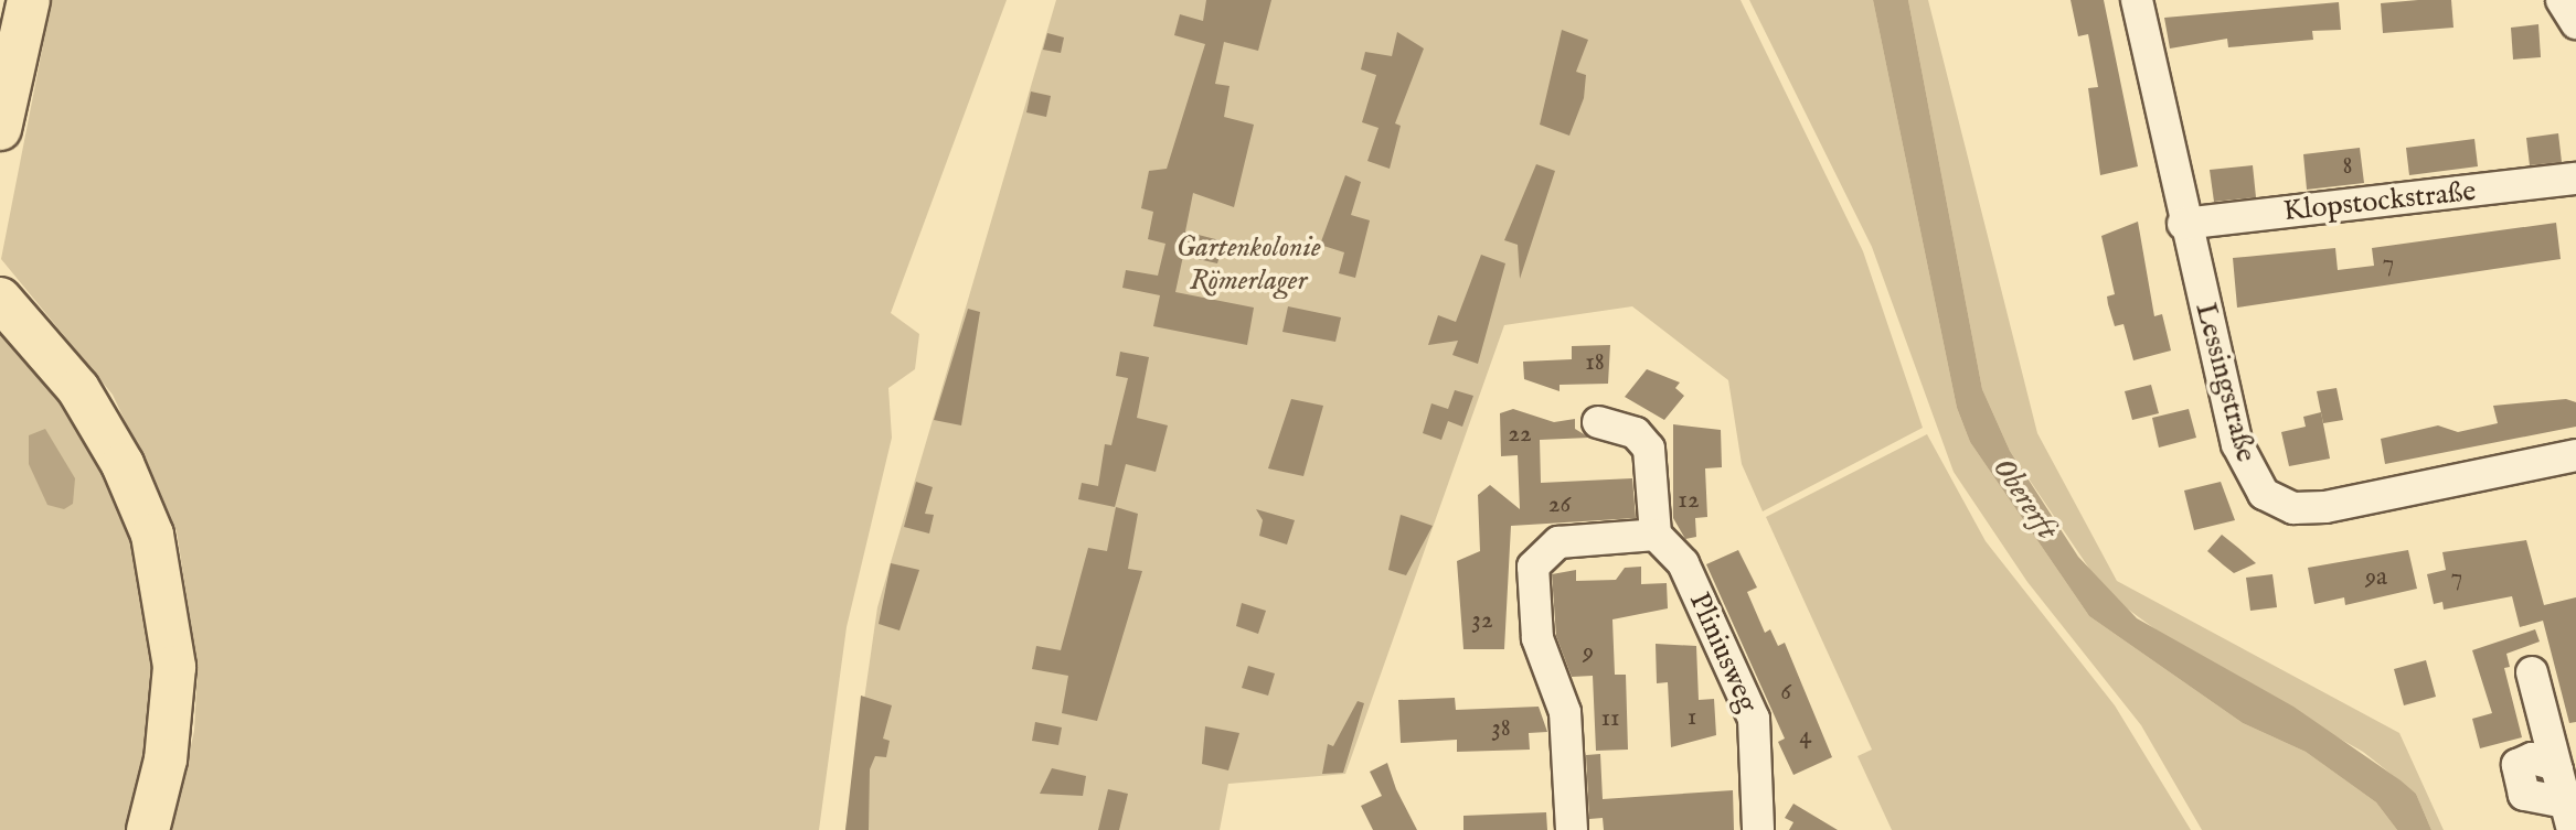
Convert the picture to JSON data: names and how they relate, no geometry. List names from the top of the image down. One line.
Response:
{"streets":{"street":["Klopstockstraße","Lessingstraße","Pliniusweg"]},"crossings":[["Klopstockstraße","Lessingstraße"]],"water":["Obererft"],"parks":["Gartenkolonie Römerlager"],"house_numbers":["8","7","18","22","12","26","9a","7","32","9","6","1","11","38","4"]}
